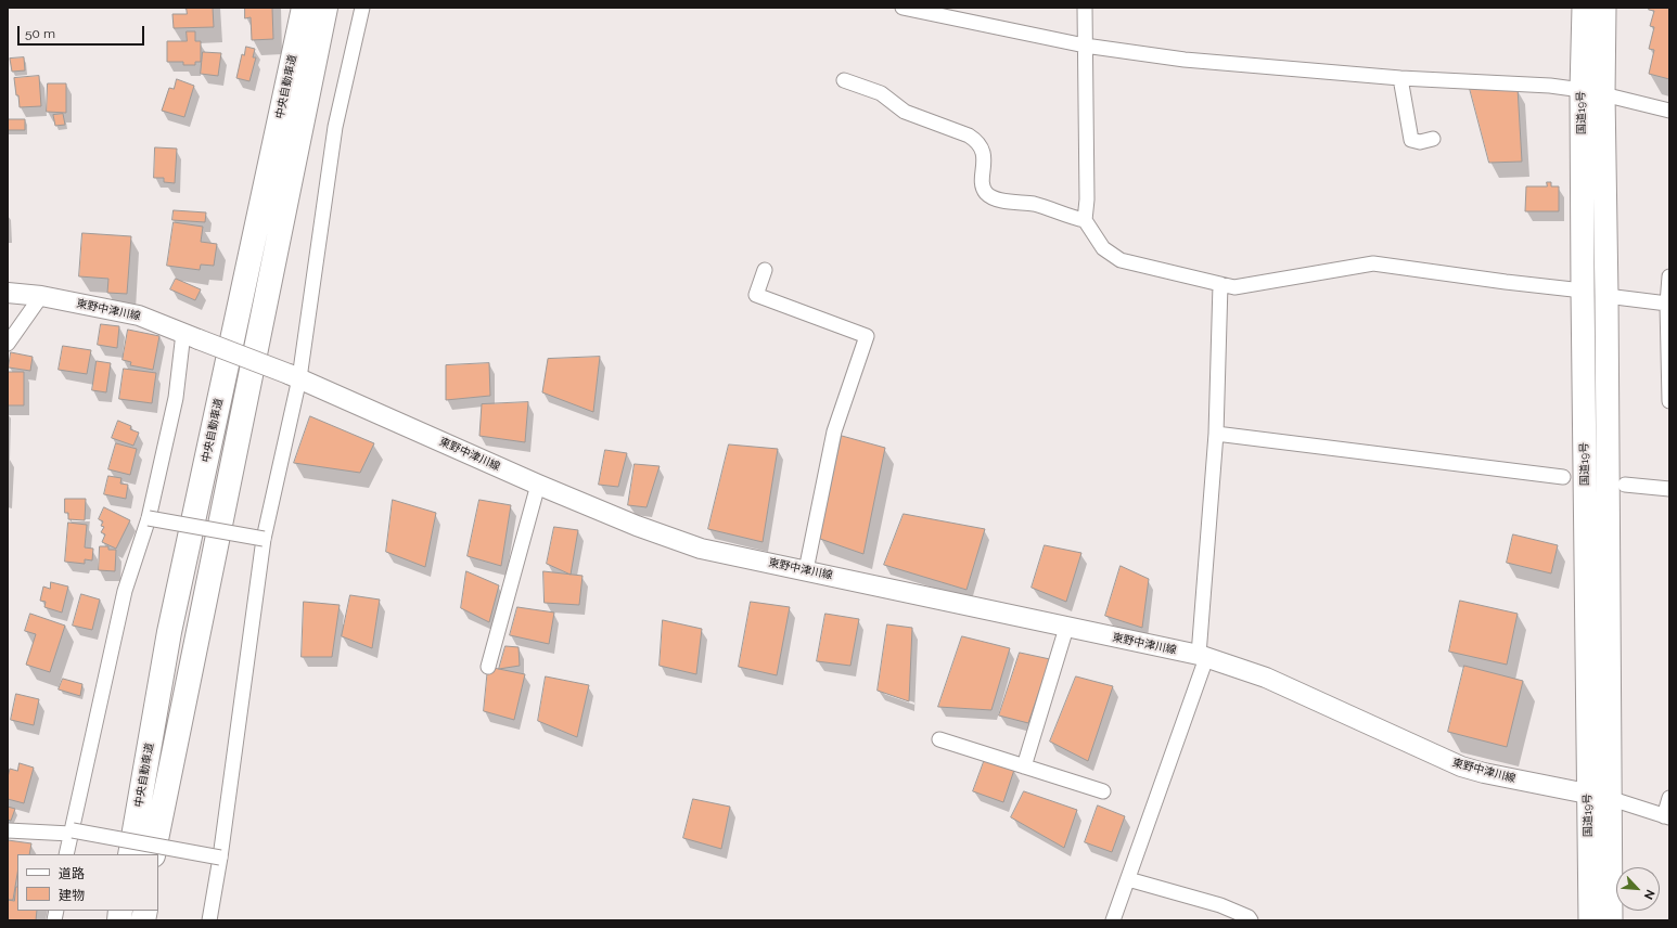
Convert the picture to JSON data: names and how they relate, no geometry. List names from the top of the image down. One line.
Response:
{"streets":{"highway":["中央自動車道","国道19号"],"main road":["東野中津川線"]},"crossings":[["国道19号","東野中津川線"]],"legend":["道路","建物"],"scale_bar":"50 m","north":"bottom right"}
